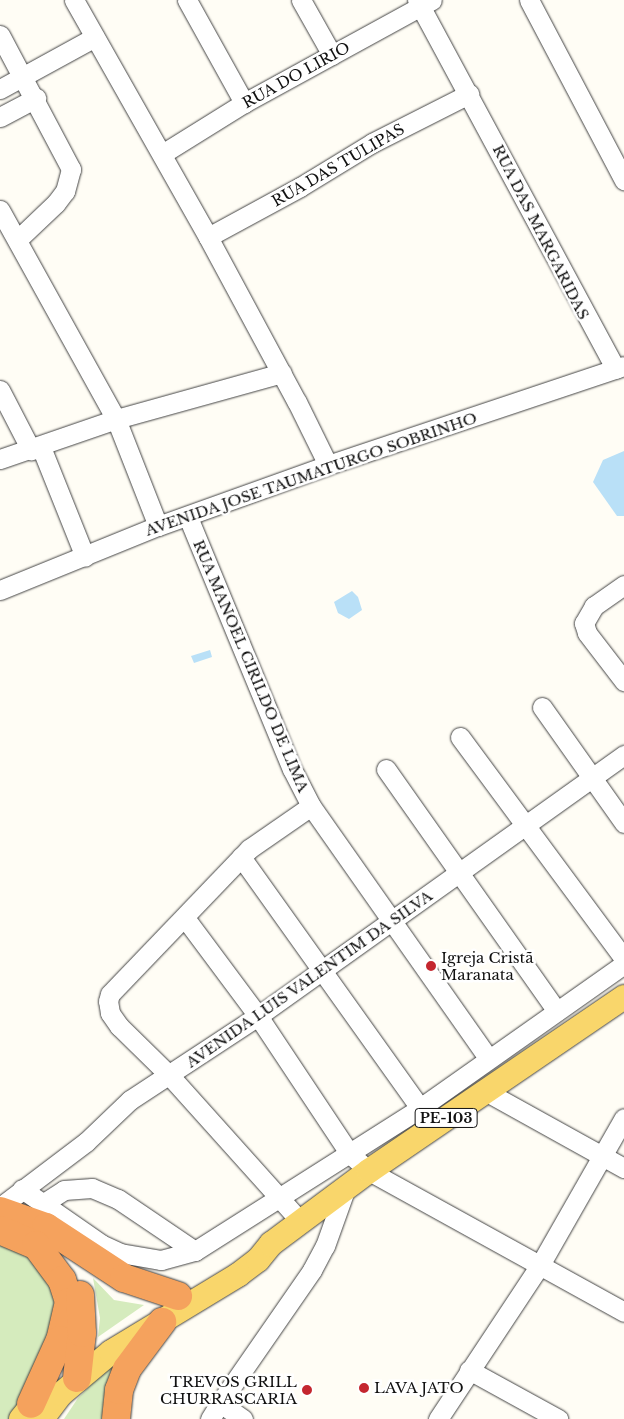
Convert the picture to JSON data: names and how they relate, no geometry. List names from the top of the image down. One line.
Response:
{"streets":{"main road":["PE-103"],"street":["RUA DO LIRIO","RUA DAS TULIPAS","RUA DAS MARGARIDAS","AVENIDA JOSE TAUMATURGO SOBRINHO","RUA MANOEL CIRILDO DE LIMA","AVENIDA LUIS VALENTIM DA SILVA"]},"crossings":[["RUA DO LIRIO","RUA DAS MARGARIDAS"],["RUA DAS TULIPAS","RUA DAS MARGARIDAS"],["RUA DAS MARGARIDAS","AVENIDA JOSE TAUMATURGO SOBRINHO"],["AVENIDA JOSE TAUMATURGO SOBRINHO","RUA MANOEL CIRILDO DE LIMA"],["RUA MANOEL CIRILDO DE LIMA","AVENIDA LUIS VALENTIM DA SILVA"]],"places":["Igreja Cristã Maranata","LAVA JATO","TREVOS GRILL CHURRASCARIA"]}
